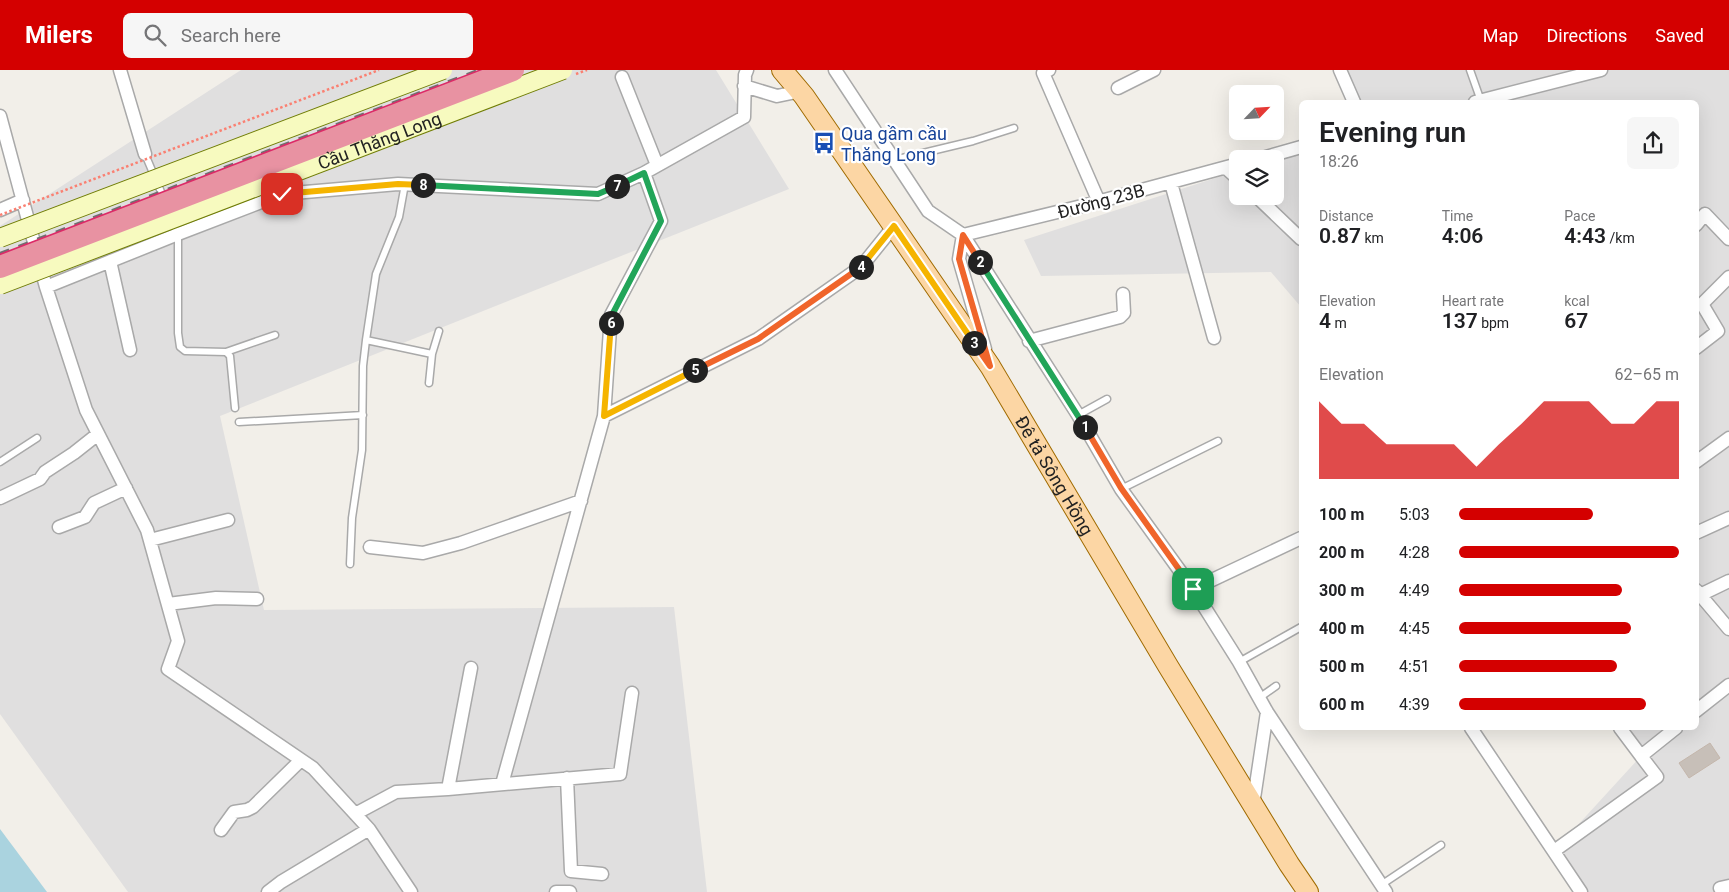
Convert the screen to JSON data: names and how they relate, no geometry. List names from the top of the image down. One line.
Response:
{"streets":{"highway":["Cầu Thăng Long"],"main road":["Đê tả Sông Hồng"],"street":["Đường 23B"]},"places":{"bus stop":["Qua gầm cầu Thăng Long"]},"north":"top right","page":{"header":"Milers","search":"Search here","nav":["Map","Directions","Saved"],"heading":["Evening run","18:26"],"pins":["8","7","2","4","6","3","5","1"],"stats":[["Distance","0.87 km"],["Time","4:06"],["Pace","4:43 /km"],["Elevation","4 m"],["Heart rate","137 bpm"],["kcal","67"]],"chart":["Elevation","62–65 m"],"list":[{"name":"100 m","note":"5:03"},{"name":"200 m","note":"4:28"},{"name":"300 m","note":"4:49"},{"name":"400 m","note":"4:45"},{"name":"500 m","note":"4:51"},{"name":"600 m","note":"4:39"}]}}
